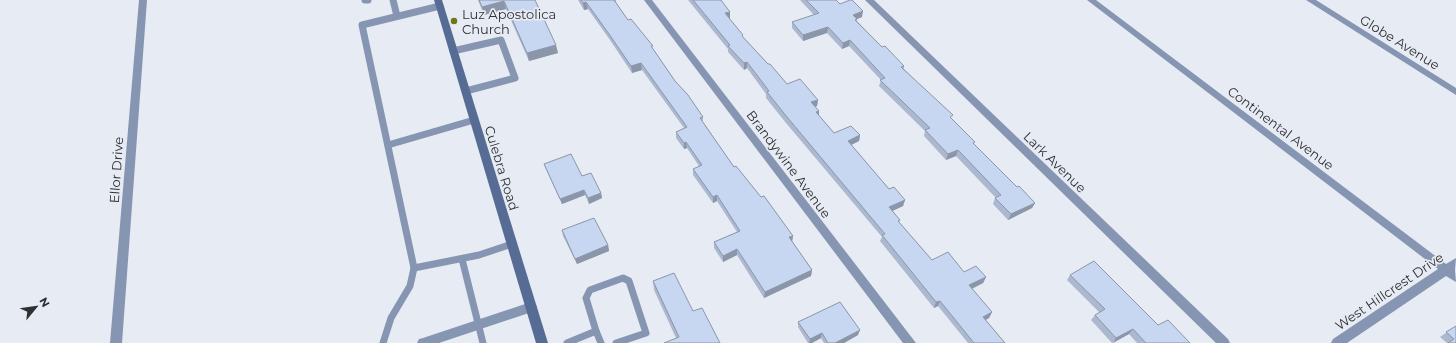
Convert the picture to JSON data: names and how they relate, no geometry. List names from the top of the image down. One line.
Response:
{"streets":{"main road":["Culebra Road"],"street":["Globe Avenue","Continental Avenue","Lark Avenue","Brandywine Avenue","Ellor Drive","West Hillcrest Drive"]},"crossings":[["Continental Avenue","West Hillcrest Drive"]],"places":["Luz Apostolica Church"],"north":"top right"}
